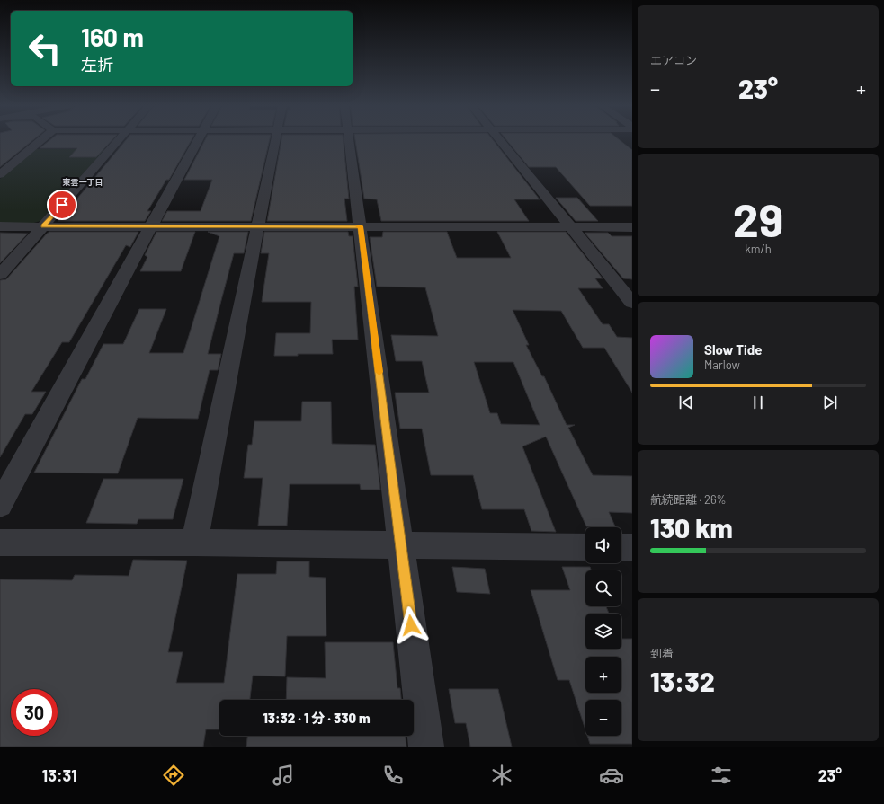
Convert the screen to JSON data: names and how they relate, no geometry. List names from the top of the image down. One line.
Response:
{"districts":["東雲一丁目"],"page":{"tile":["エアコン",["29","km/h"],["航続距離 · 26%","130 km"],["到着","13:32"]],"turn":["160 m","左折"],"heat":["−","23°","+"],"song":["Slow Tide","Marlow"],"map_buttons":["+","−"],"limit":"30","trip":"13:32 · 1 分 · 330 m","tabs":["13:31","23°"]}}
